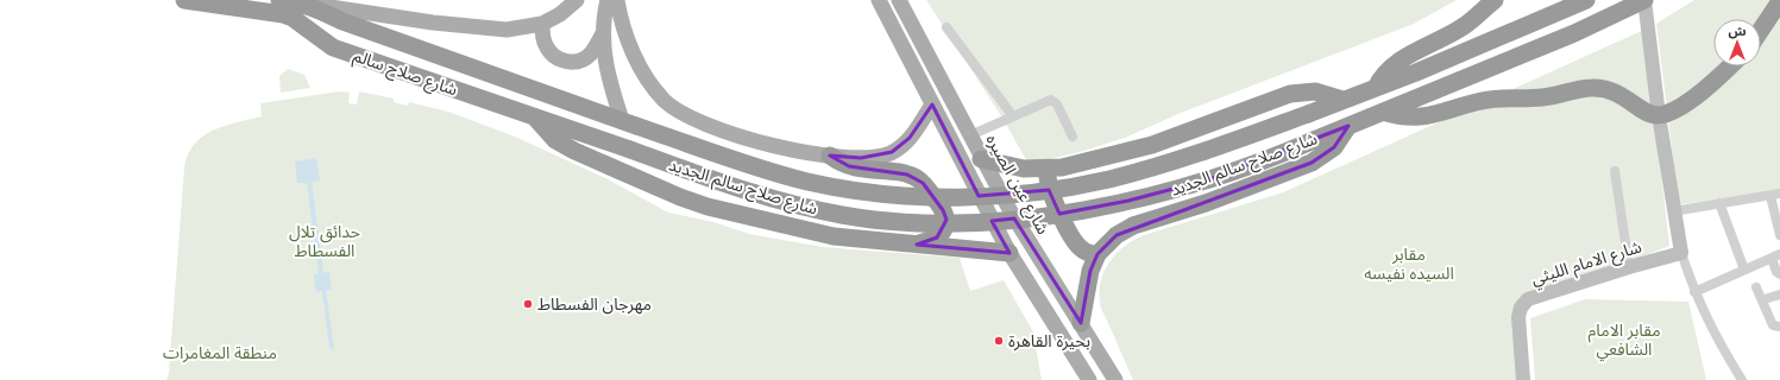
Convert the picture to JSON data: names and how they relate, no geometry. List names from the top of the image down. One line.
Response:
{"streets":{"highway":["شارع صلاح سالم","شارع صلاح سالم الجديد"],"main road":["شارع عين الصيره"],"street":["شارع الامام الليثي"]},"crossings":[["شارع صلاح سالم","شارع صلاح سالم الجديد"]],"parks":["حدائق تلال الفسطاط","مقابر السيده نفيسه","مقابر الامام الشافعي","منطقة المغامرات"],"places":["مهرجان الفسطاط","بحيرة القاهرة"],"north":"top"}
